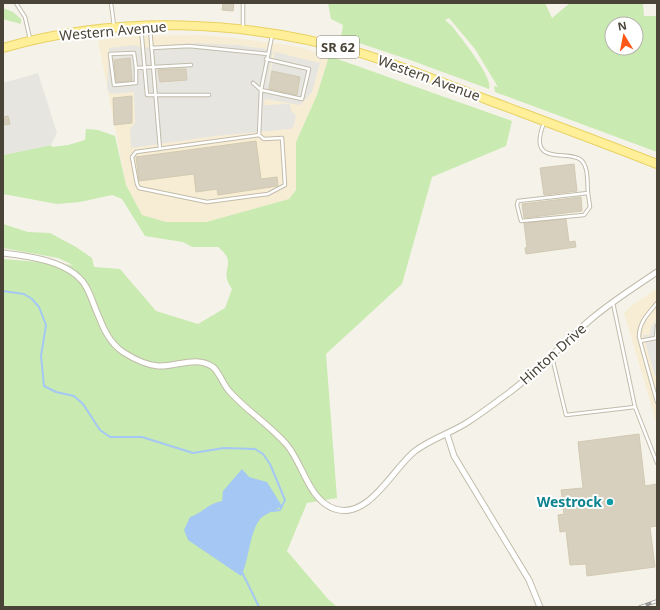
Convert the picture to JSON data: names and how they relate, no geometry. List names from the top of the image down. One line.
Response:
{"streets":{"main road":["Western Avenue","SR 62"],"street":["Hinton Drive"]},"places":["Westrock"],"north":"top"}
